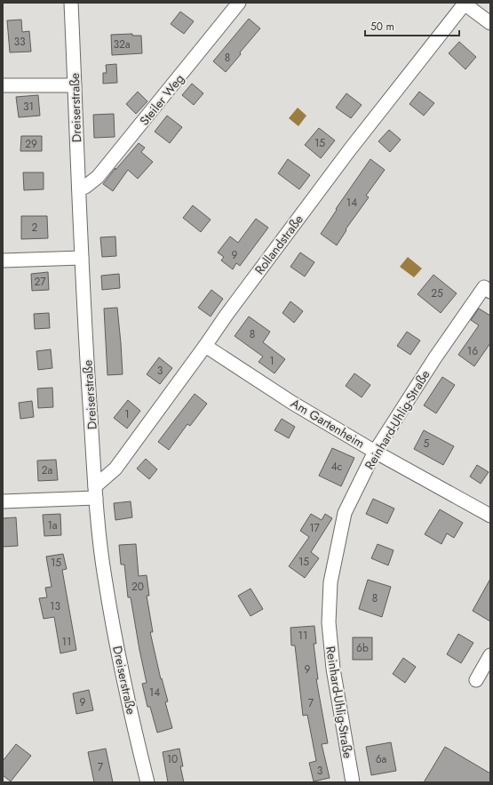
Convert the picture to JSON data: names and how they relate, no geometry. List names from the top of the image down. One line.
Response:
{"streets":{"street":["Steiler Weg","Dreiserstraße","Rollandstraße","Reinhard-Uhlig-Straße","Am Gartenheim"]},"crossings":[["Steiler Weg","Dreiserstraße"],["Dreiserstraße","Rollandstraße"],["Rollandstraße","Am Gartenheim"],["Reinhard-Uhlig-Straße","Am Gartenheim"]],"house_numbers":["33","32a","8","31","15","29","14","2","9","27","25","8","16","1","3","1","5","4c","2a","1a","17","15","15","20","8","13","11","11","6b","9","14","9","7","10","6a","7","3"],"scale_bar":"50 m"}
